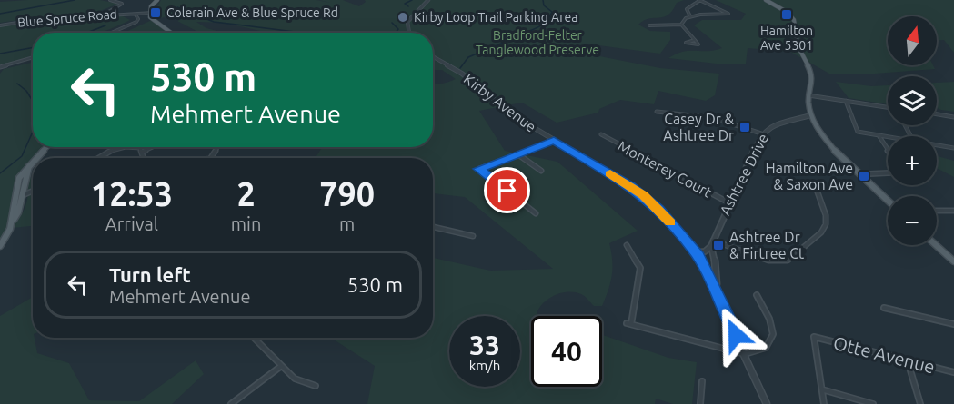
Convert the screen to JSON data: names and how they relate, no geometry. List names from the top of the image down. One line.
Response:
{"streets":{"street":["Blue Spruce Road","Kirby Avenue","Monterey Court","Ashtree Drive","Otte Avenue"]},"crossings":[["Monterey Court","Ashtree Drive"]],"parks":["Bradford-Felter Tanglewood Preserve"],"places":{"transit":["Colerain Ave & Blue Spruce Rd","Hamilton Ave 5301","Casey Dr & Ashtree Dr","Hamilton Ave & Saxon Ave","Ashtree Dr & Firtree Ct"],"other":["Kirby Loop Trail Parking Area"]},"north":"top","page":{"map_buttons":["+","−"],"turn":["530 m","Mehmert Avenue"],"eta":["12:53","Arrival","2","min","790","m"],"list":[{"name":"Turn left","note":"Mehmert Avenue","value":"530 m"}],"speed":"33 km/h","limit":"40"}}
